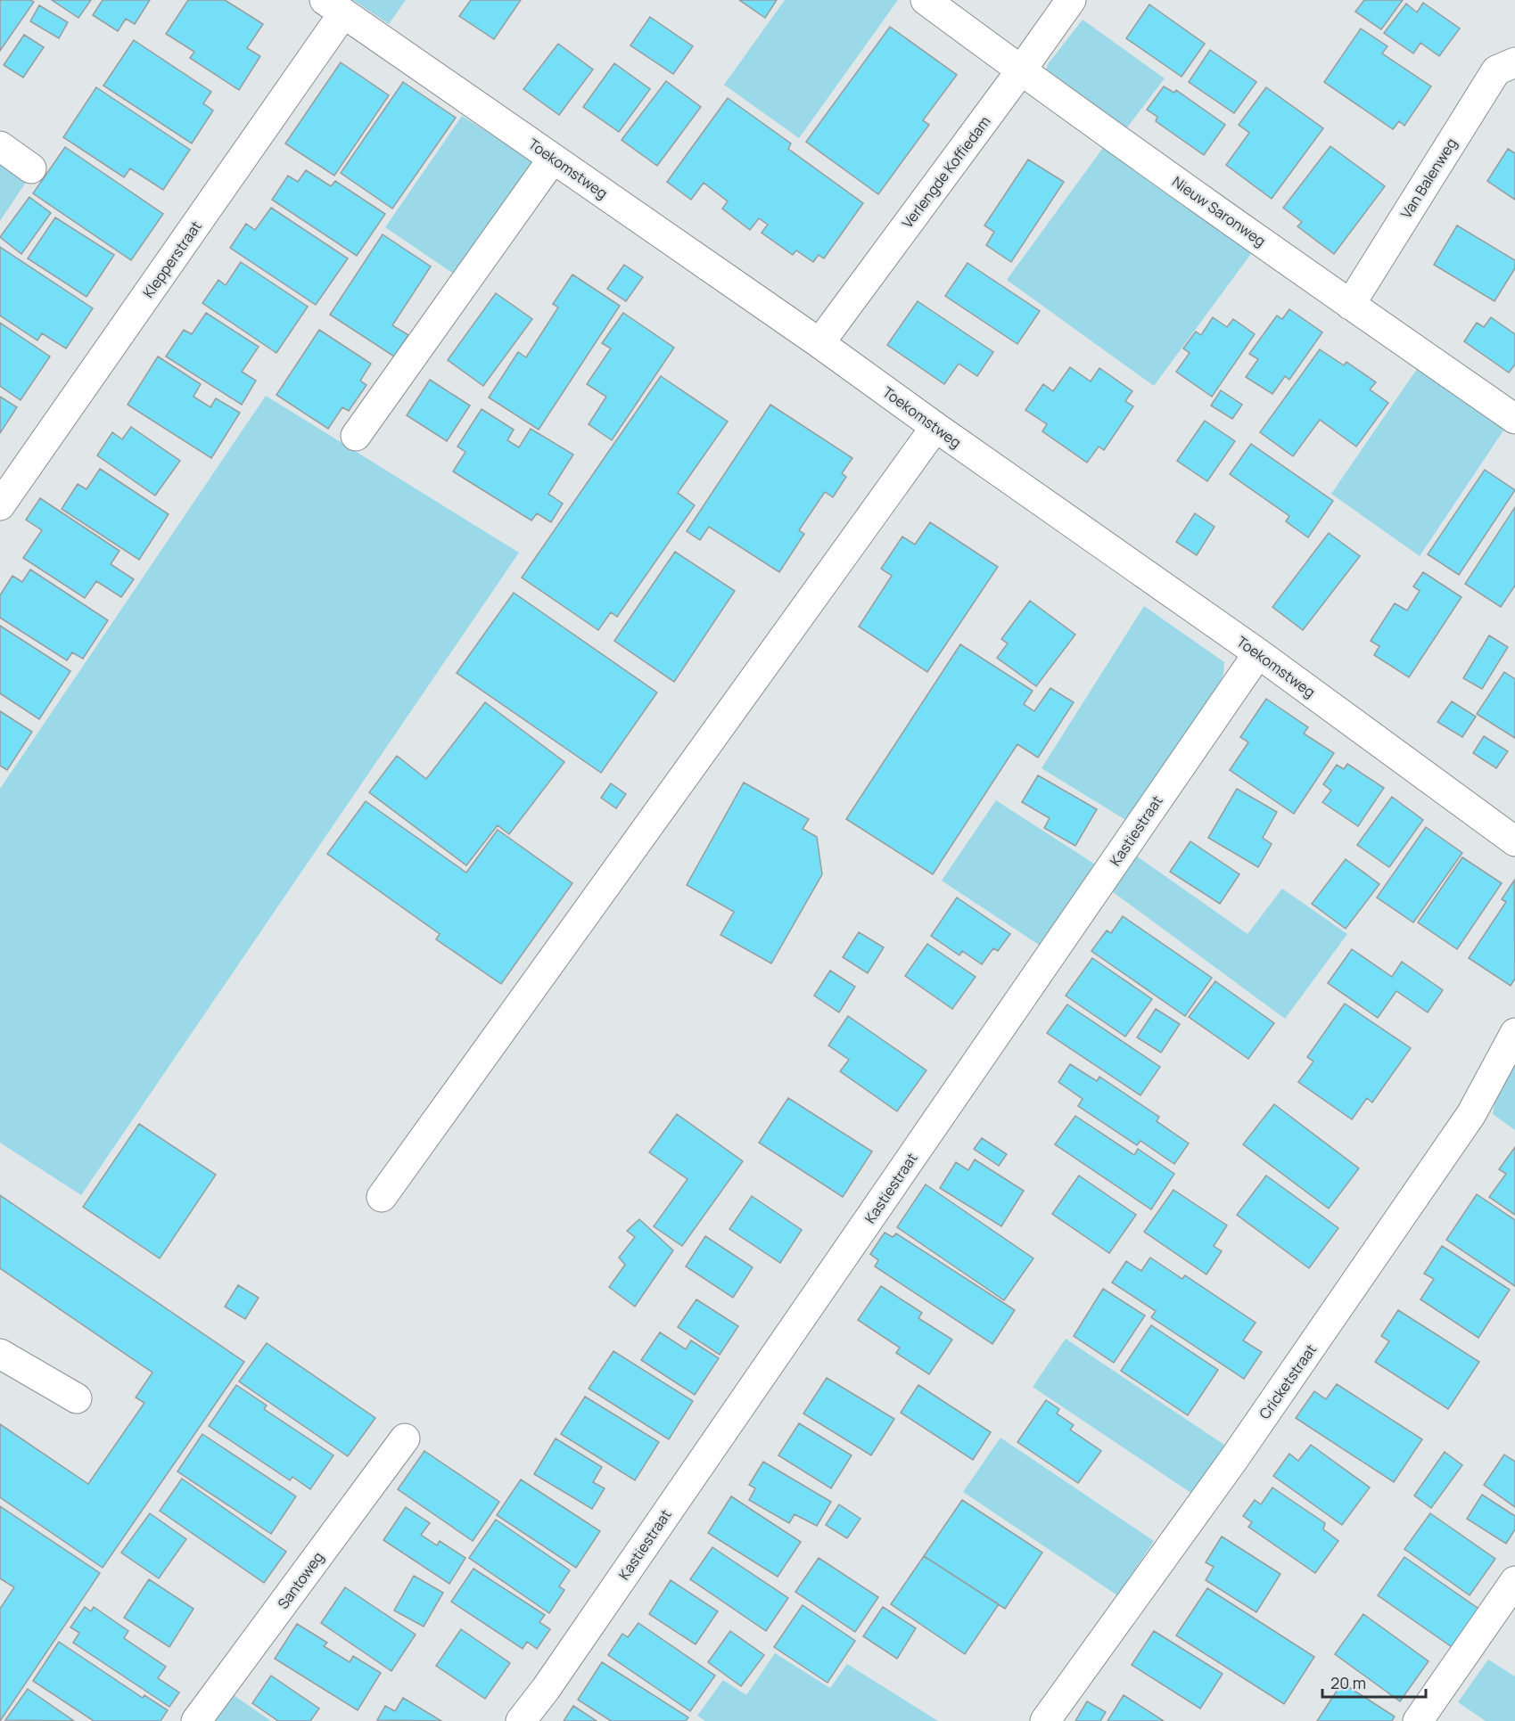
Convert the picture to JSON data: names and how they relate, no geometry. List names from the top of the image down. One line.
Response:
{"streets":{"street":["Toekomstweg","Verlengde Koffiedam","Van Balenweg","Nieuw Saronweg","Klepperstraat","Kastiestraat","Cricketstraat","Santoweg"]},"crossings":[["Toekomstweg","Verlengde Koffiedam"],["Toekomstweg","Klepperstraat"],["Toekomstweg","Kastiestraat"],["Verlengde Koffiedam","Nieuw Saronweg"],["Van Balenweg","Nieuw Saronweg"]],"scale_bar":"20 m"}
